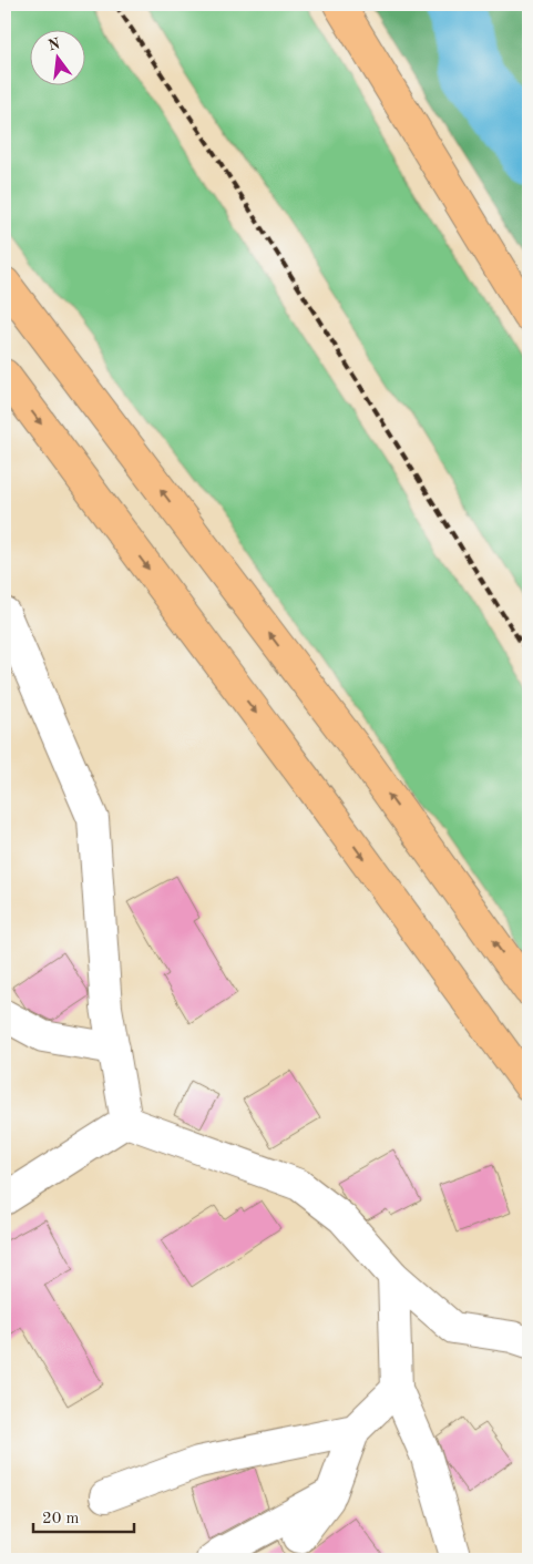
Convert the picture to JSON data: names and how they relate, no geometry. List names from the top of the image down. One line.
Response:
{"scale_bar":"20 m","north":"top"}
